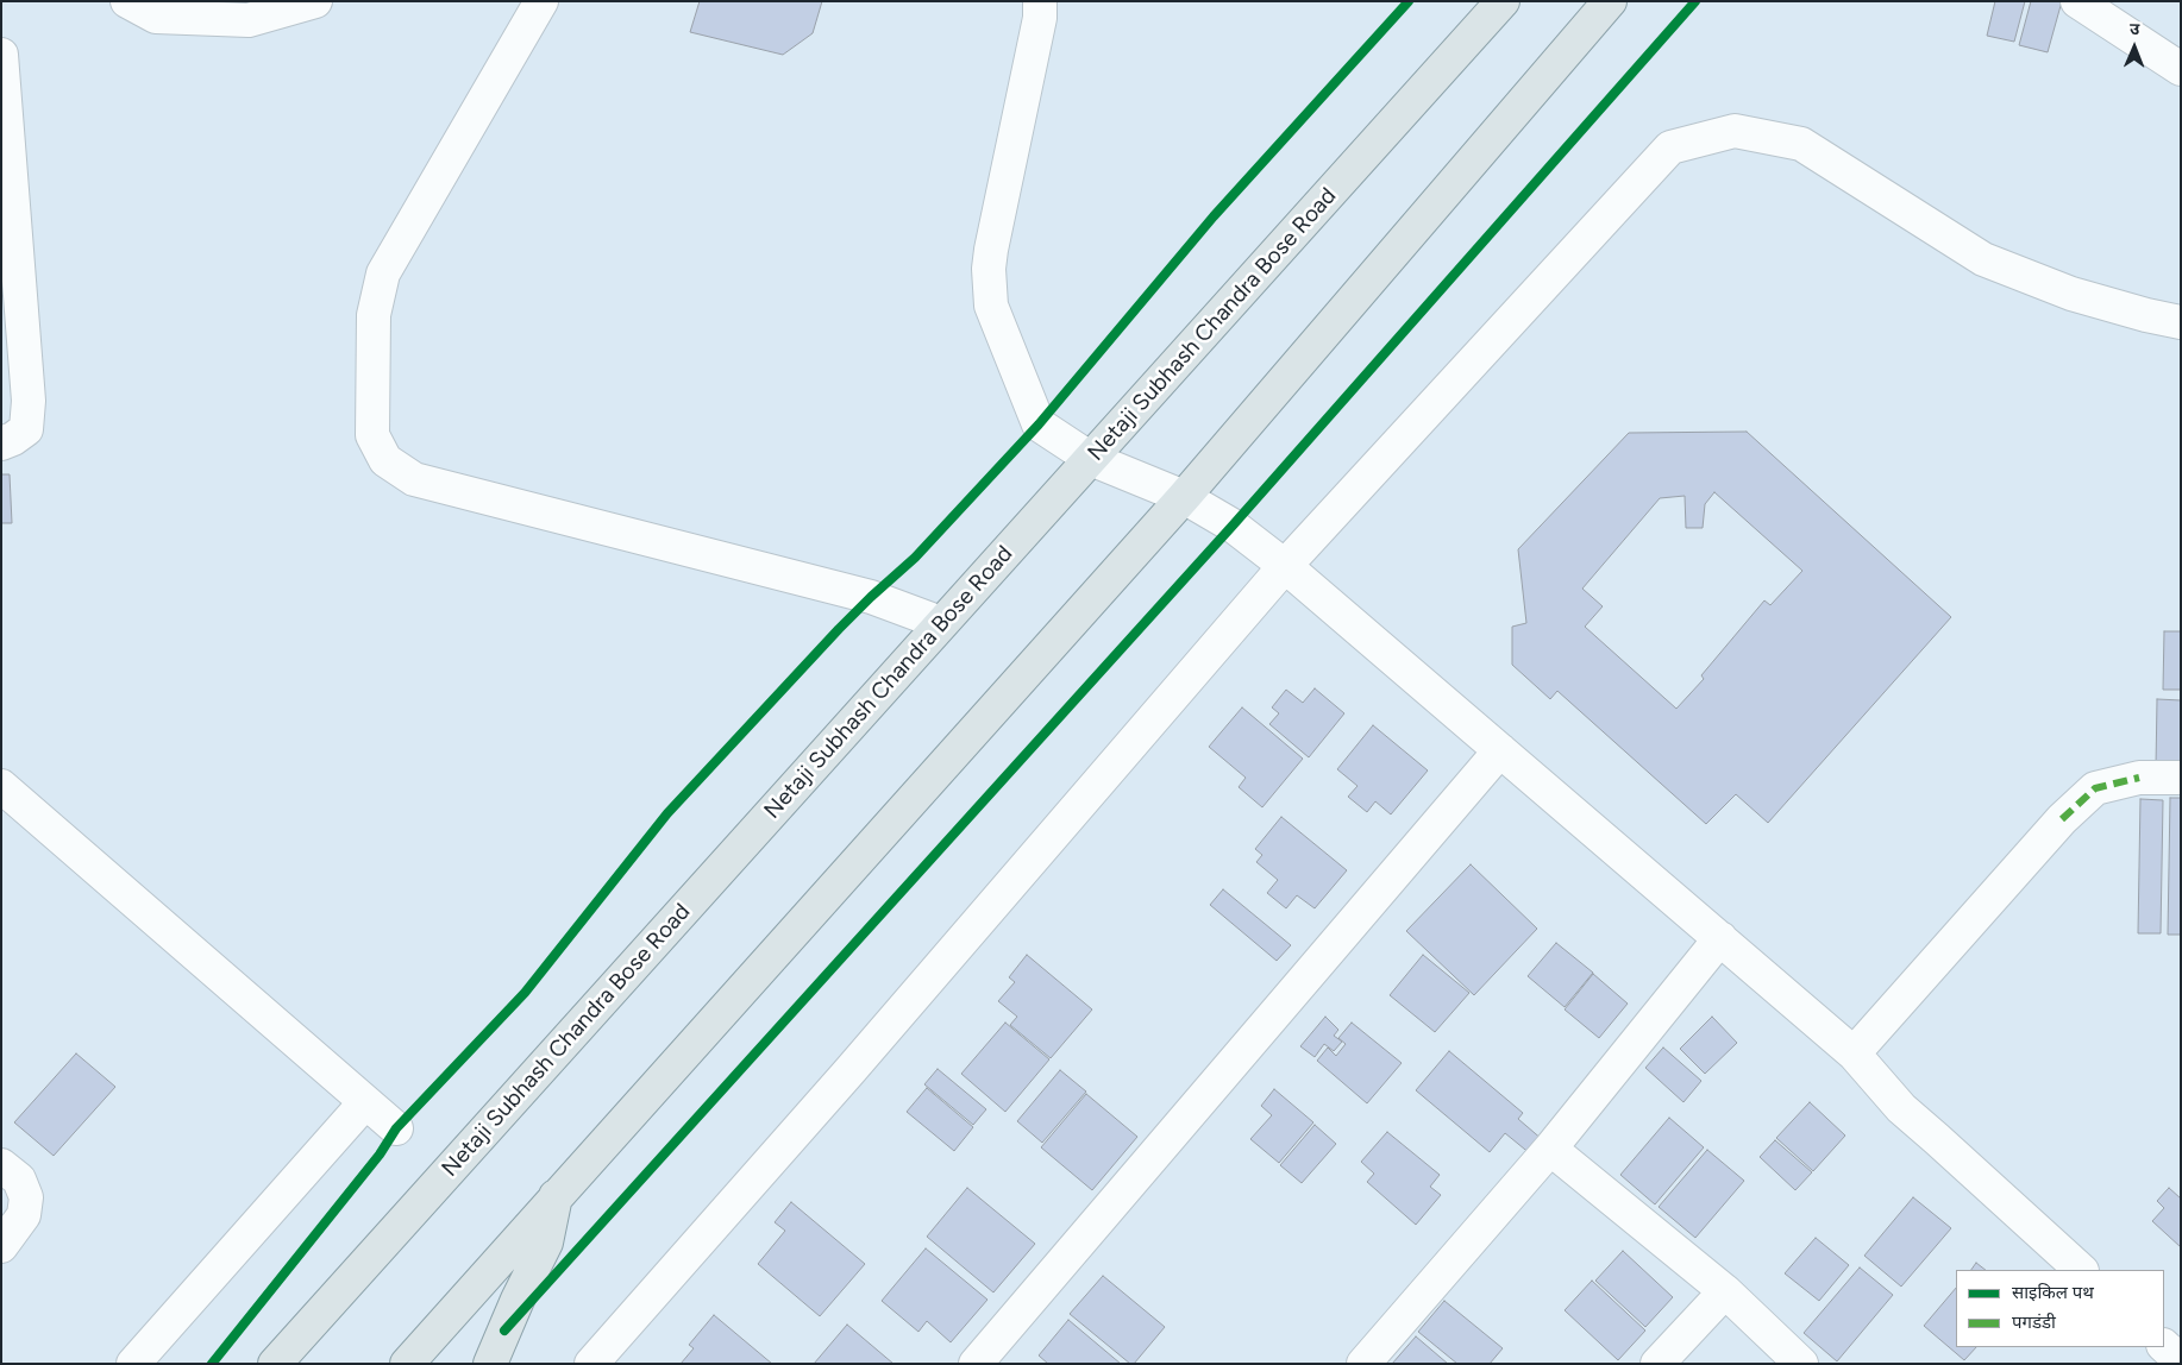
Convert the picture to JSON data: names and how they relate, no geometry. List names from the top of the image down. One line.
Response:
{"streets":{"main road":["Netaji Subhash Chandra Bose Road"]},"legend":["साइकिल पथ","पगडंडी"],"north":"top"}
